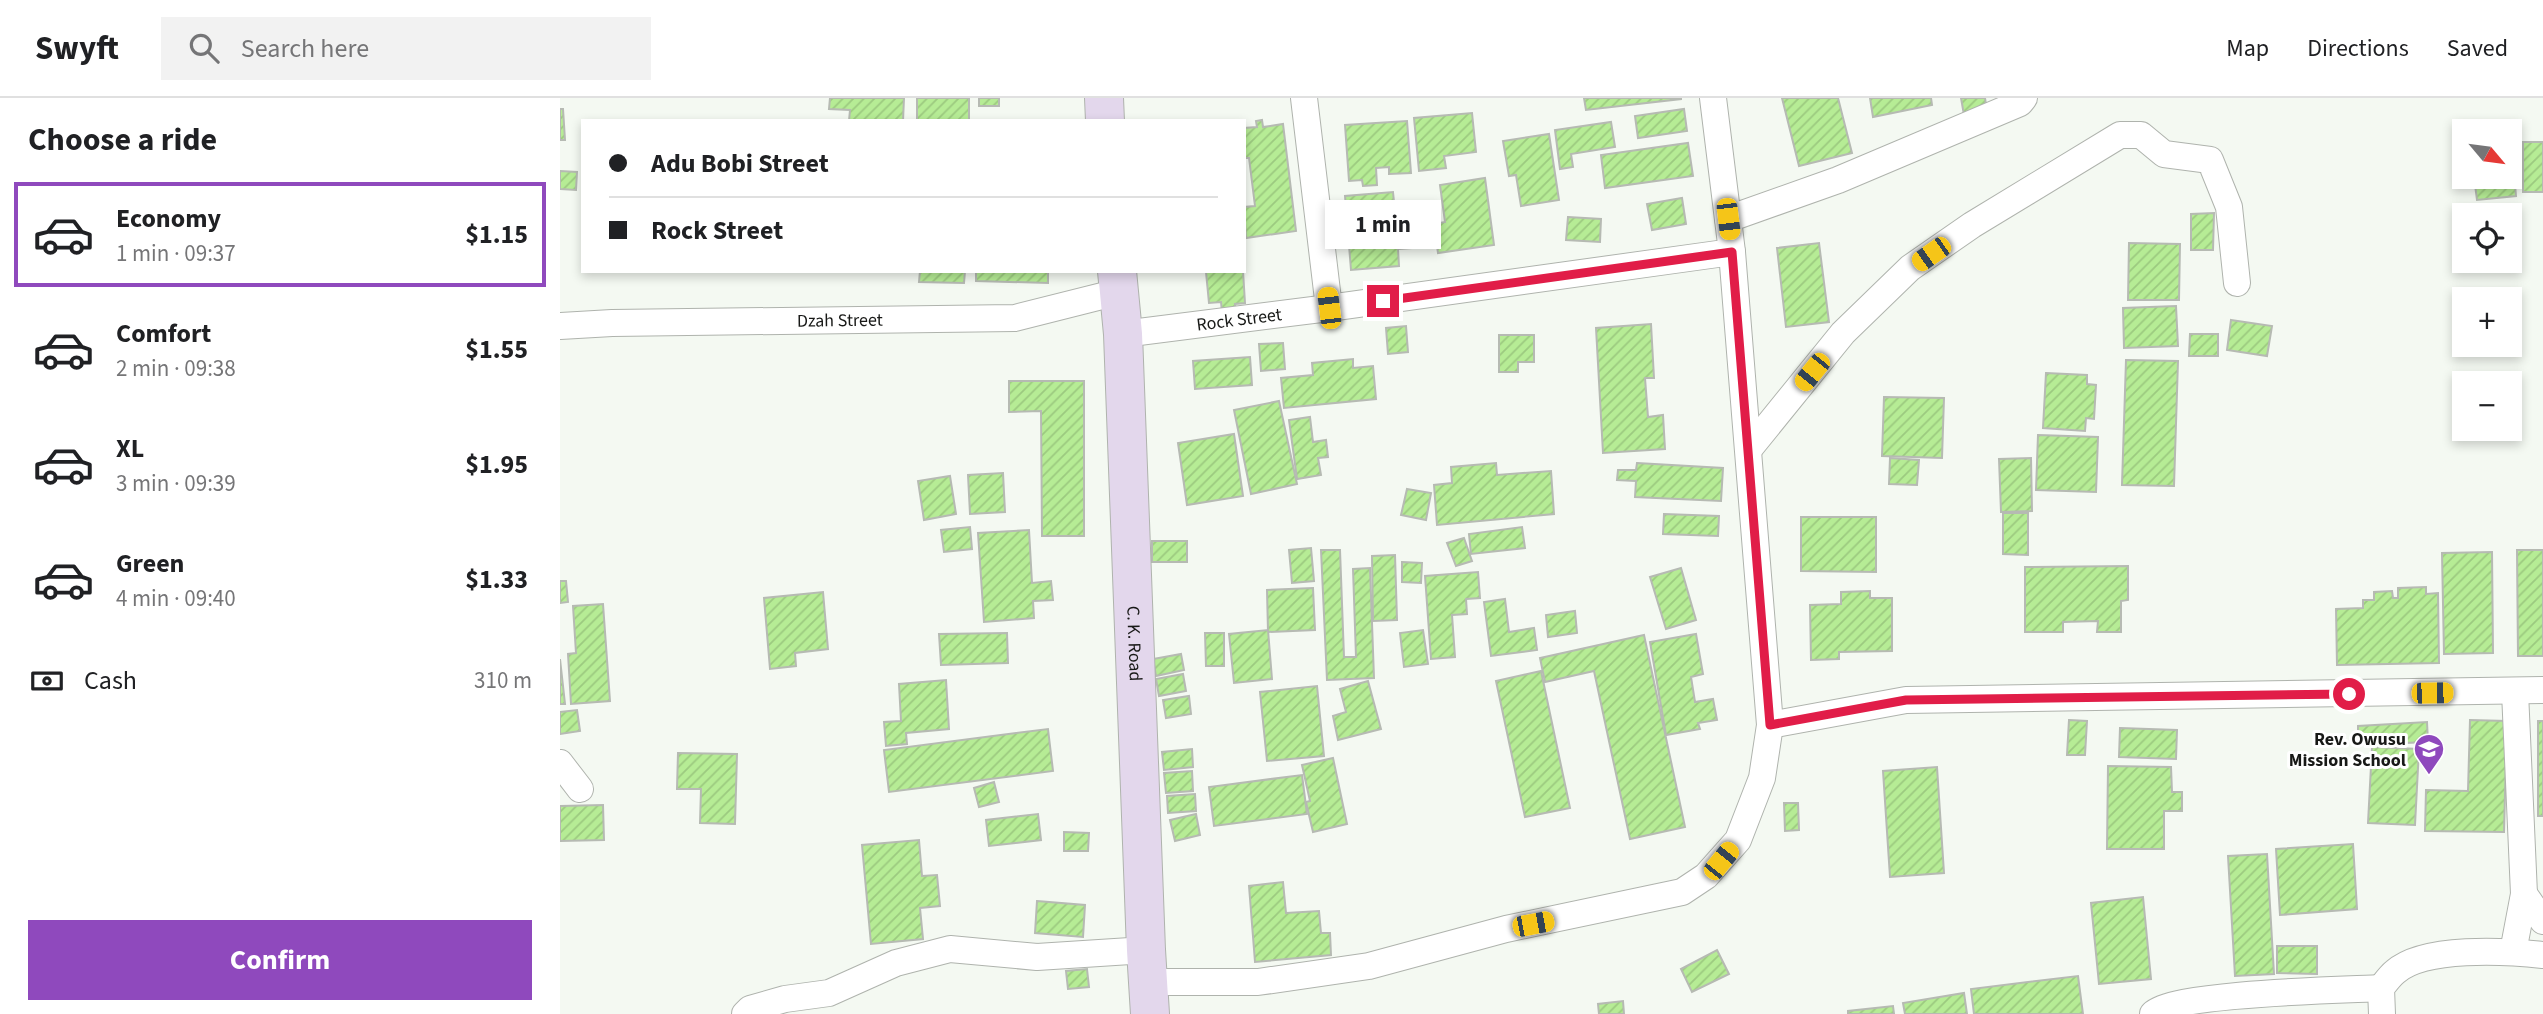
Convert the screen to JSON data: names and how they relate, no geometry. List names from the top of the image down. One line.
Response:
{"streets":{"street":["Rock Street","Dzah Street","C. K. Road"]},"crossings":[["Rock Street","C. K. Road"],["Dzah Street","C. K. Road"]],"places":{"school or university":["Rev. Owusu Mission School"]},"north":"bottom right","page":{"header":"Swyft","search":"Search here","nav":["Map","Directions","Saved"],"heading":"Choose a ride","map_buttons":["+","−"],"banner":["Adu Bobi Street","Rock Street"],"list":[{"name":"Economy","note":"1 min · 09:37","value":"$1.15"},{"name":"Comfort","note":"2 min · 09:38","value":"$1.55"},{"name":"XL","note":"3 min · 09:39","value":"$1.95"},{"name":"Green","note":"4 min · 09:40","value":"$1.33"}],"bubble":"1 min","pay":["Cash","310 m"],"buttons":"Confirm"}}
